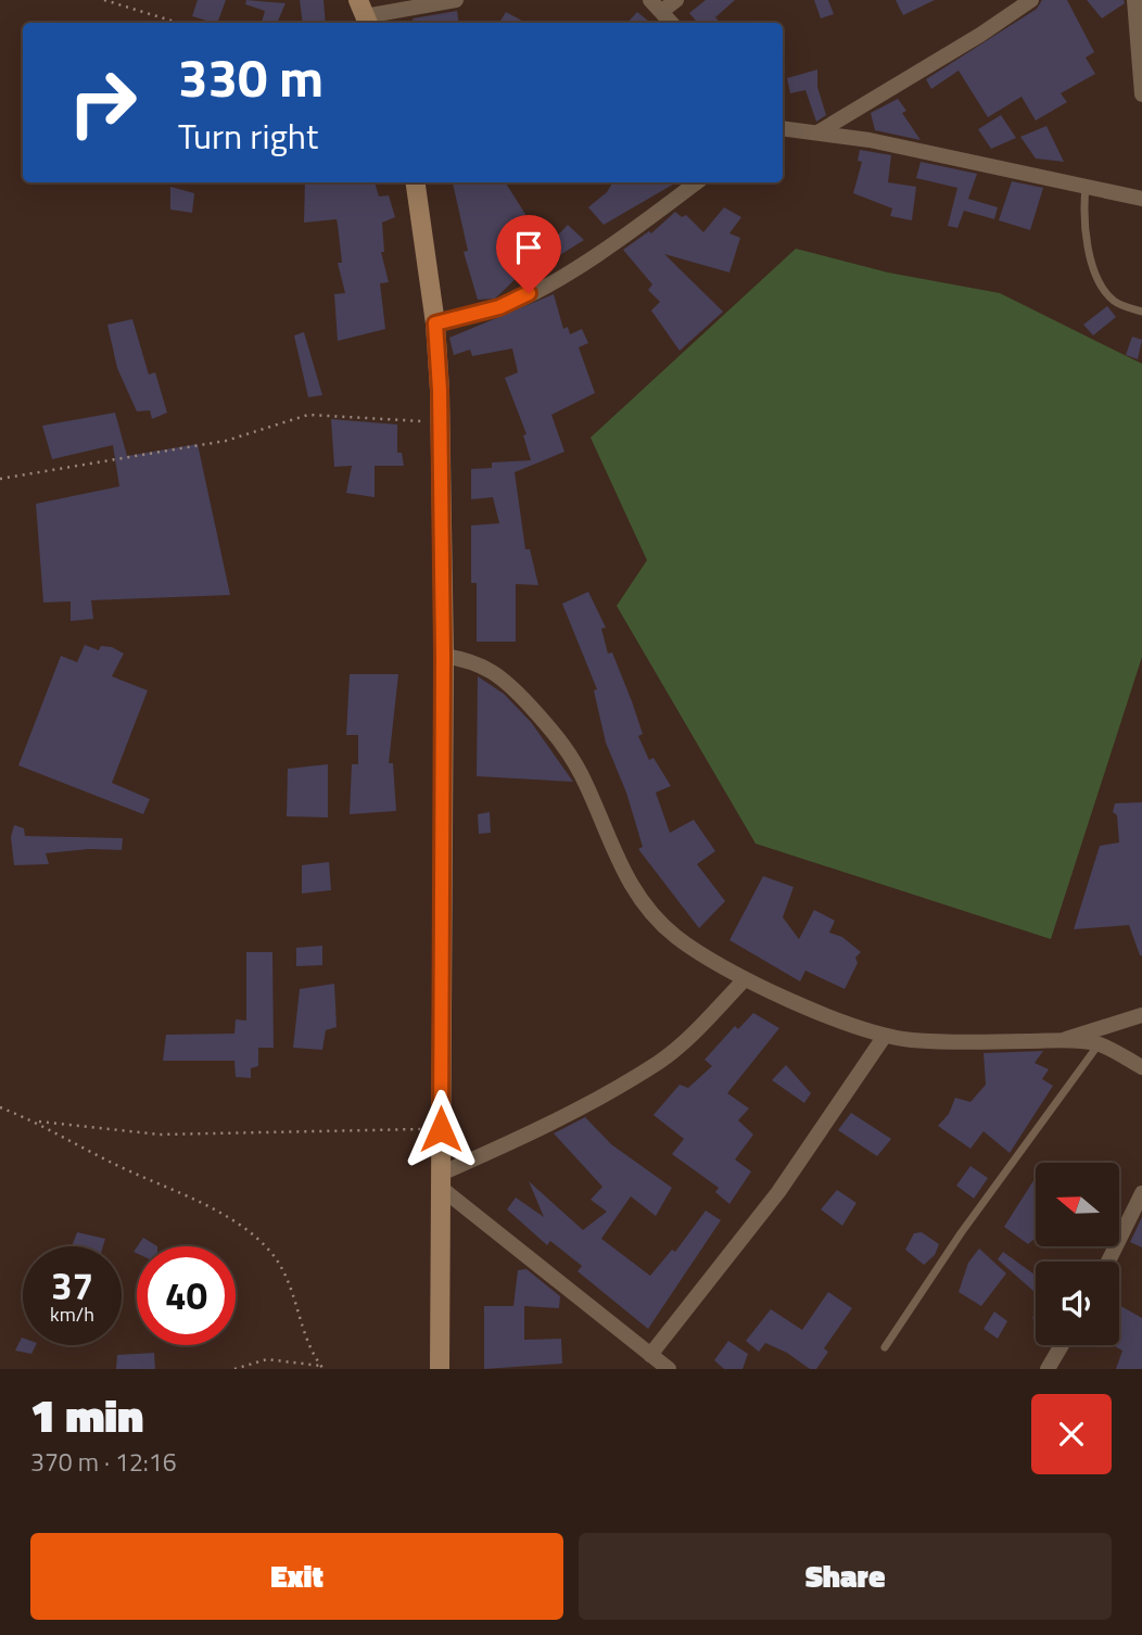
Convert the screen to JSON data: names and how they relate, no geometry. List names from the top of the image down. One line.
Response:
{"north":"left","page":{"turn":["330 m","Turn right"],"speed":"37 km/h","limit":"40","heading":["1 min","370 m · 12:16"],"buttons":["Exit","Share"]}}
